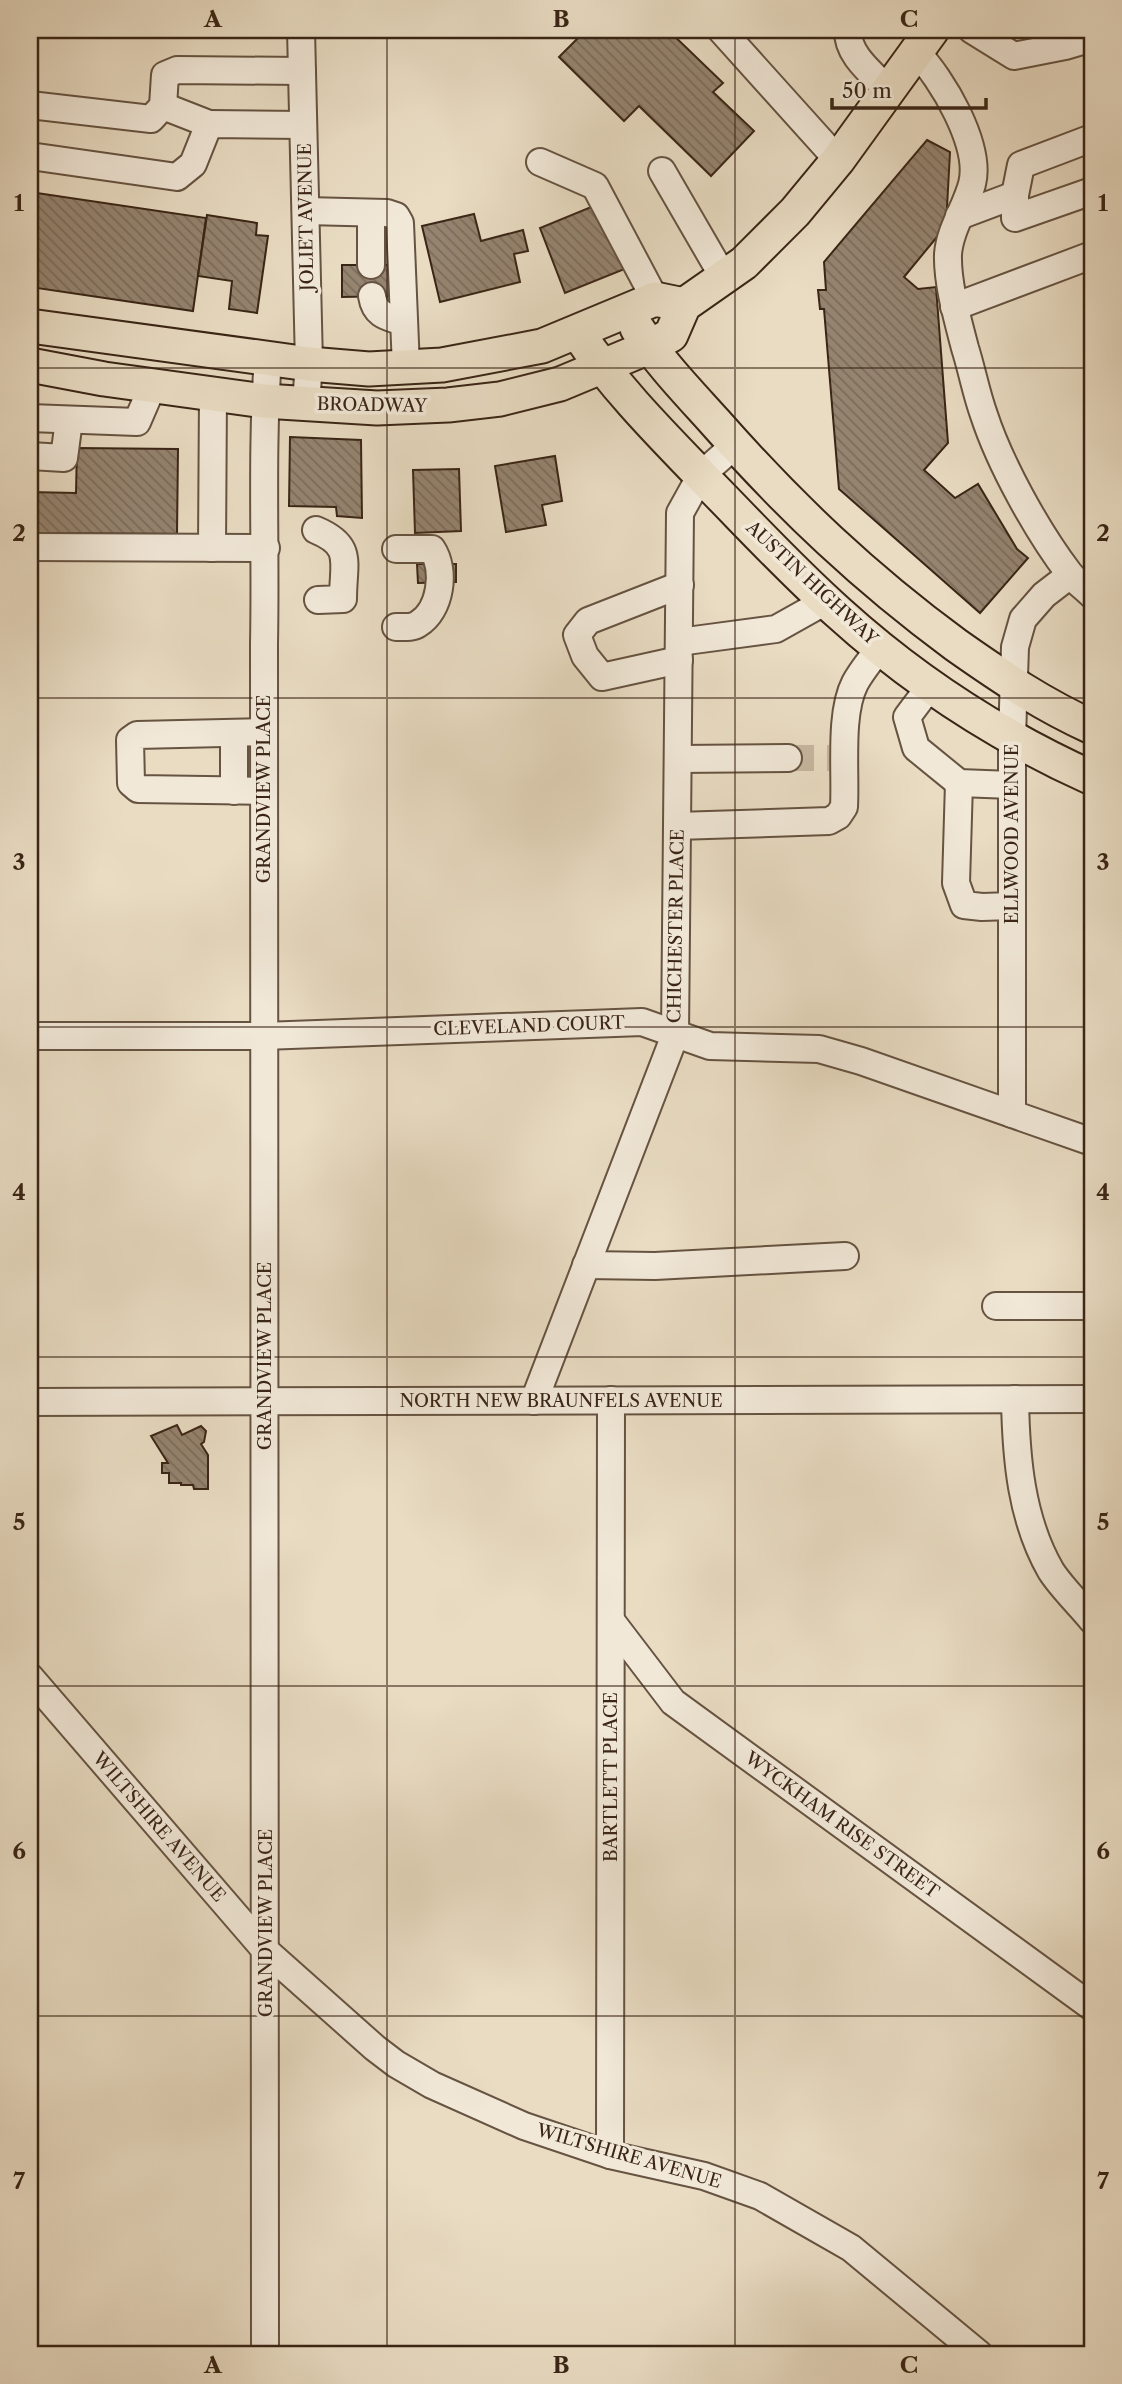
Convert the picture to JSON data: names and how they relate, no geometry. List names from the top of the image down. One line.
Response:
{"streets":{"main road":["BROADWAY","AUSTIN HIGHWAY"],"street":["JOLIET AVENUE","GRANDVIEW PLACE","ELLWOOD AVENUE","CHICHESTER PLACE","CLEVELAND COURT","NORTH NEW BRAUNFELS AVENUE","BARTLETT PLACE","WYCKHAM RISE STREET","WILTSHIRE AVENUE"]},"crossings":[["JOLIET AVENUE","BROADWAY"],["BROADWAY","AUSTIN HIGHWAY"],["BROADWAY","GRANDVIEW PLACE"],["AUSTIN HIGHWAY","ELLWOOD AVENUE"],["AUSTIN HIGHWAY","CHICHESTER PLACE"],["GRANDVIEW PLACE","CLEVELAND COURT"],["GRANDVIEW PLACE","NORTH NEW BRAUNFELS AVENUE"],["GRANDVIEW PLACE","WILTSHIRE AVENUE"],["ELLWOOD AVENUE","CLEVELAND COURT"],["CHICHESTER PLACE","CLEVELAND COURT"],["CHICHESTER PLACE","NORTH NEW BRAUNFELS AVENUE"],["NORTH NEW BRAUNFELS AVENUE","BARTLETT PLACE"],["BARTLETT PLACE","WYCKHAM RISE STREET"],["BARTLETT PLACE","WILTSHIRE AVENUE"]],"scale_bar":"50 m","grid":{"columns":["A","B","C"],"rows":["1","2","3","4","5","6","7"]}}
